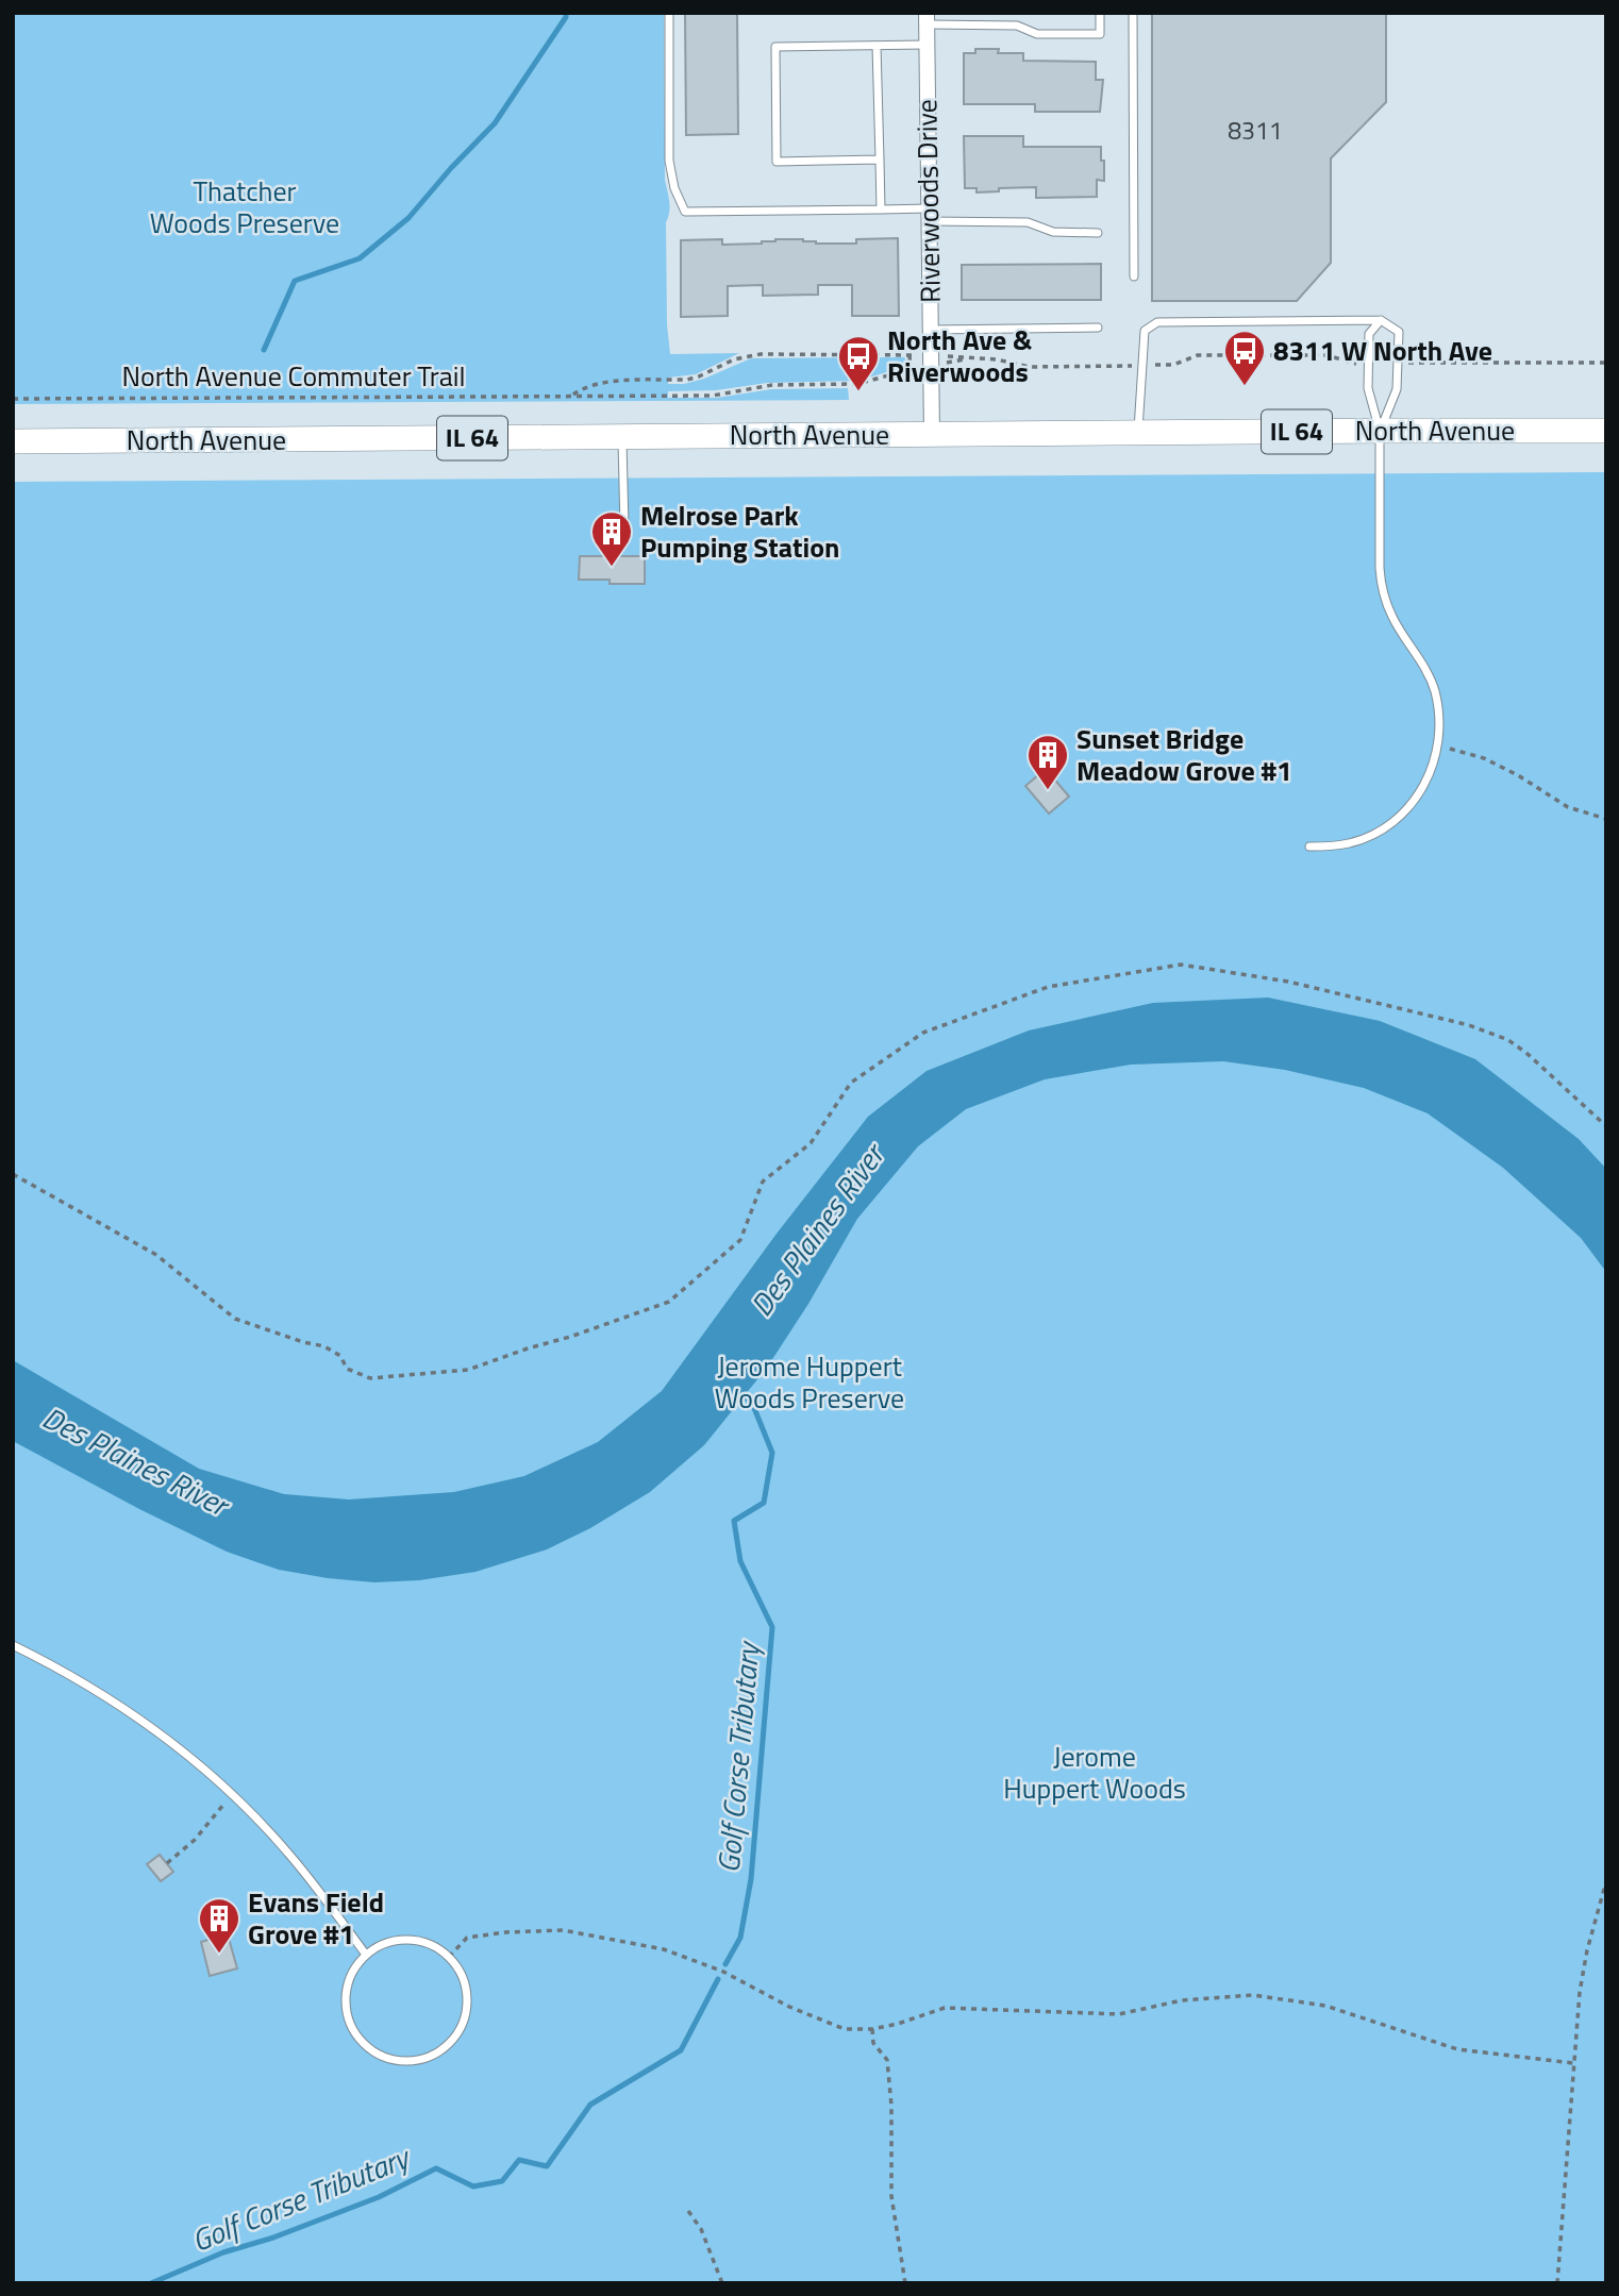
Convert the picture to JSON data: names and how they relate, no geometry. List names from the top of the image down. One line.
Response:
{"streets":{"main road":["North Avenue","IL 64"],"street":["Riverwoods Drive"],"path":["North Avenue Commuter Trail"]},"crossings":[["Riverwoods Drive","North Avenue"]],"water":["Des Plaines River","Golf Corse Tributary"],"parks":["Thatcher Woods Preserve","Jerome Huppert Woods Preserve","Jerome Huppert Woods"],"places":{"bus stop":["8311 W North Ave","North Ave & Riverwoods"],"building":["Melrose Park Pumping Station","Sunset Bridge Meadow Grove #1","Evans Field Grove #1"]},"house_numbers":["8311"]}
